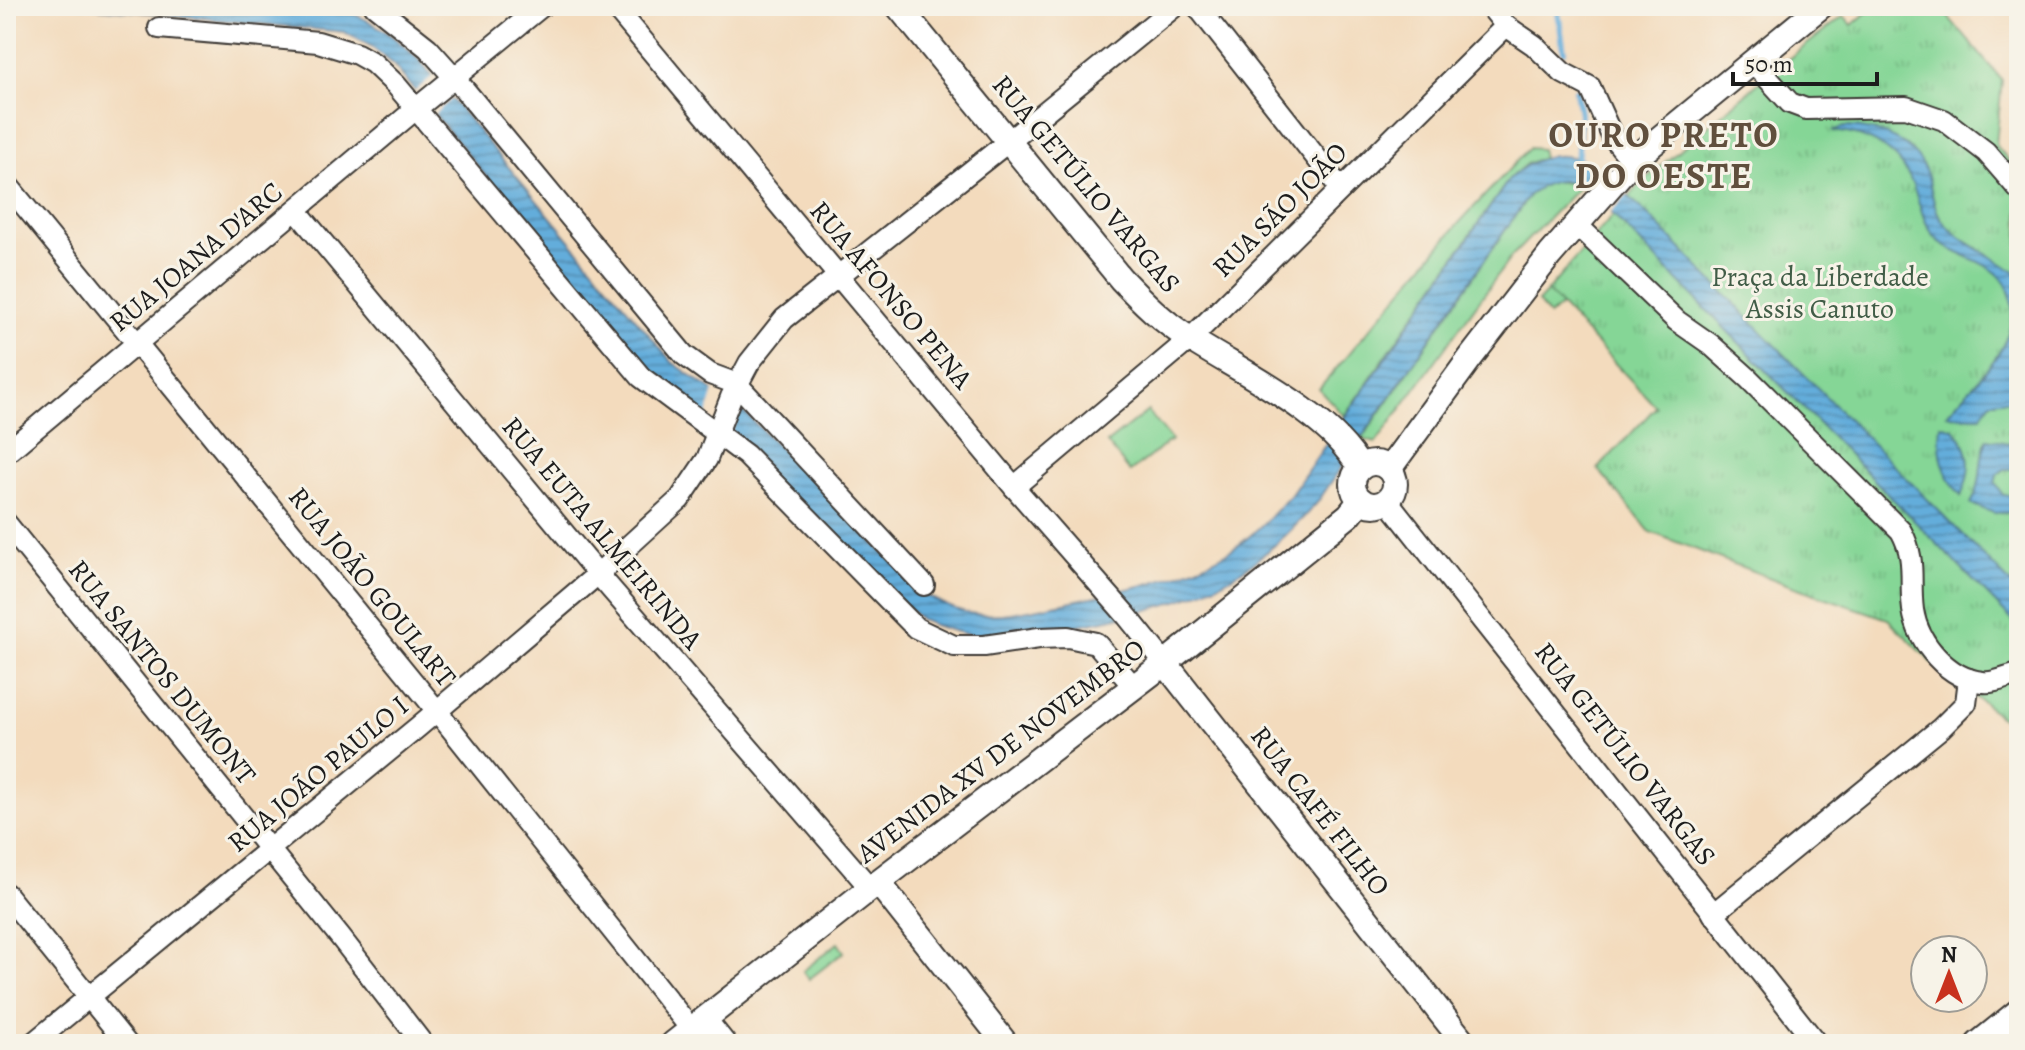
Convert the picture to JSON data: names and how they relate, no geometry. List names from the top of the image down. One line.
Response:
{"streets":{"street":["RUA GETÚLIO VARGAS","RUA SÃO JOÃO","RUA JOANA D'ARC","RUA AFONSO PENA","RUA EUTA ALMEIRINDA","RUA JOÃO GOULART","RUA SANTOS DUMONT","AVENIDA XV DE NOVEMBRO","RUA JOÃO PAULO I","RUA CAFÉ FILHO"]},"crossings":[["RUA GETÚLIO VARGAS","RUA SÃO JOÃO"],["RUA GETÚLIO VARGAS","AVENIDA XV DE NOVEMBRO"],["RUA GETÚLIO VARGAS","RUA JOÃO PAULO I"],["RUA SÃO JOÃO","RUA AFONSO PENA"],["RUA JOANA D'ARC","RUA EUTA ALMEIRINDA"],["RUA JOANA D'ARC","RUA JOÃO GOULART"],["RUA AFONSO PENA","RUA JOÃO PAULO I"],["RUA AFONSO PENA","RUA CAFÉ FILHO"],["RUA EUTA ALMEIRINDA","AVENIDA XV DE NOVEMBRO"],["RUA EUTA ALMEIRINDA","RUA JOÃO PAULO I"],["RUA JOÃO GOULART","AVENIDA XV DE NOVEMBRO"],["RUA JOÃO GOULART","RUA JOÃO PAULO I"],["RUA SANTOS DUMONT","RUA JOÃO PAULO I"],["AVENIDA XV DE NOVEMBRO","RUA CAFÉ FILHO"]],"districts":["OURO PRETO DO OESTE"],"parks":["Praça da Liberdade Assis Canuto"],"scale_bar":"50 m","north":"top"}
